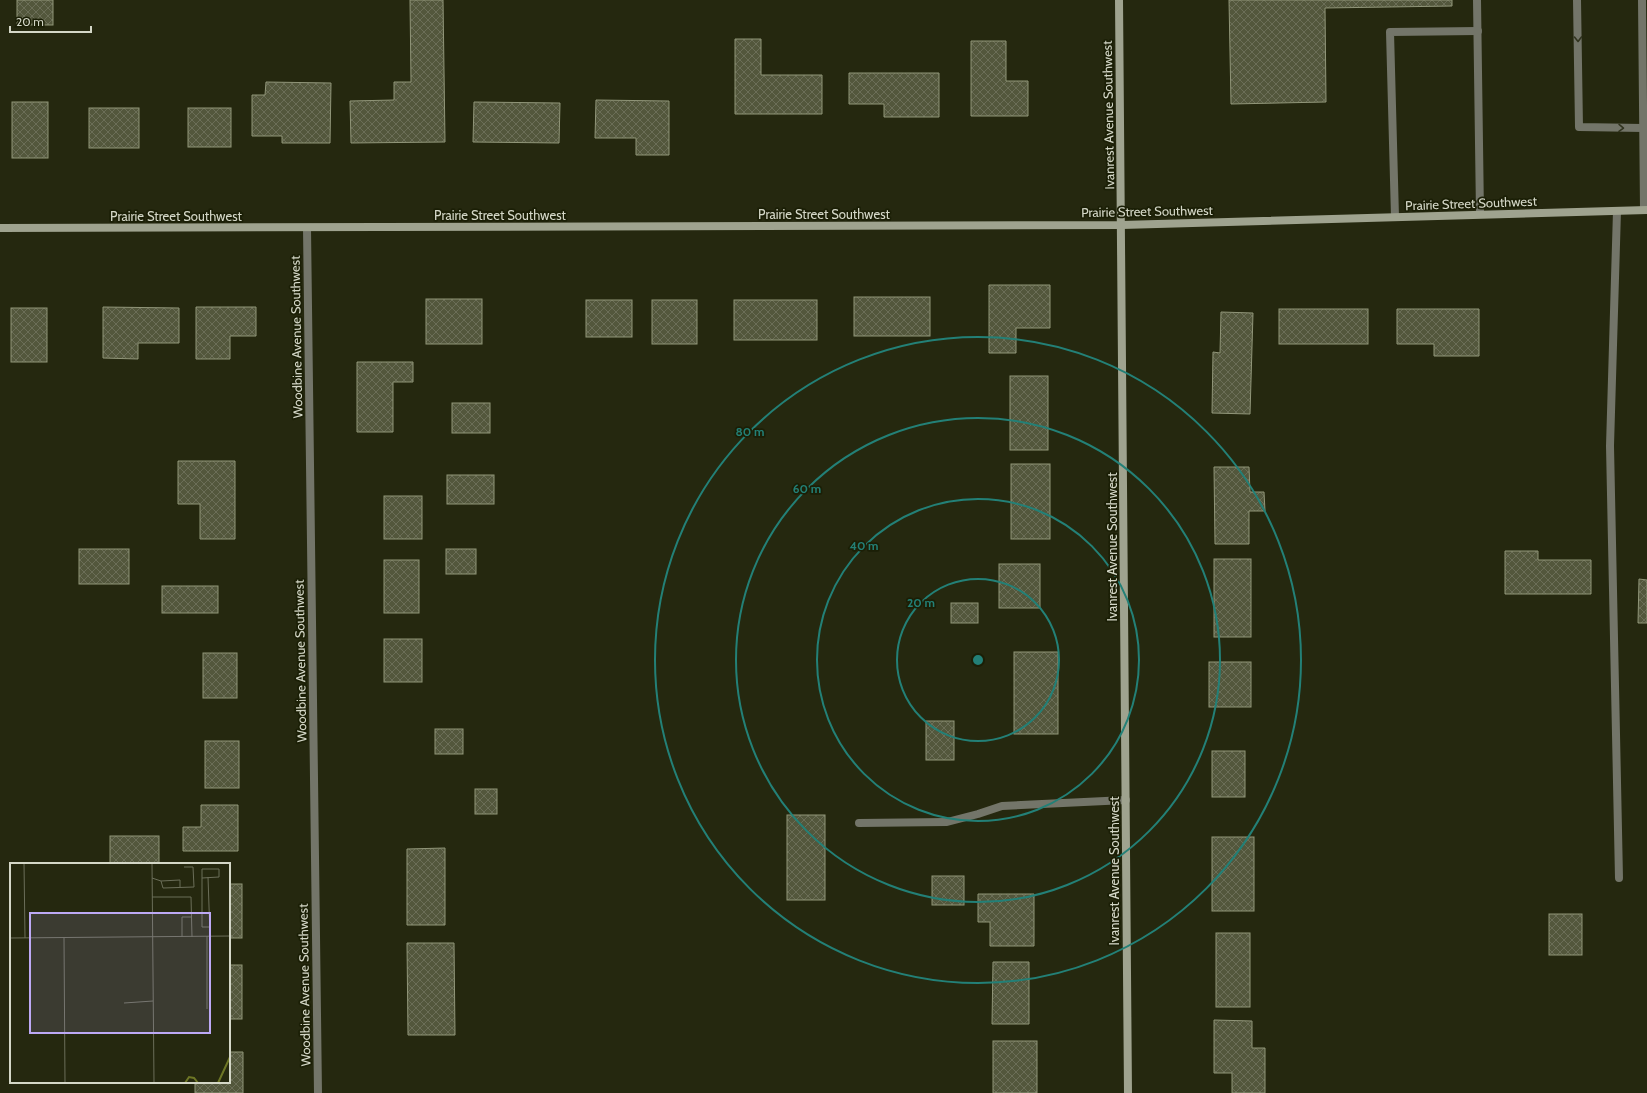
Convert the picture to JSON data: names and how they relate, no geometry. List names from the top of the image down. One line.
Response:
{"streets":{"street":["Ivanrest Avenue Southwest","Prairie Street Southwest","Woodbine Avenue Southwest"]},"crossings":[["Ivanrest Avenue Southwest","Prairie Street Southwest"],["Prairie Street Southwest","Woodbine Avenue Southwest"]],"scale_bar":"20 m","rings":["80 m","60 m","40 m","20 m"]}
